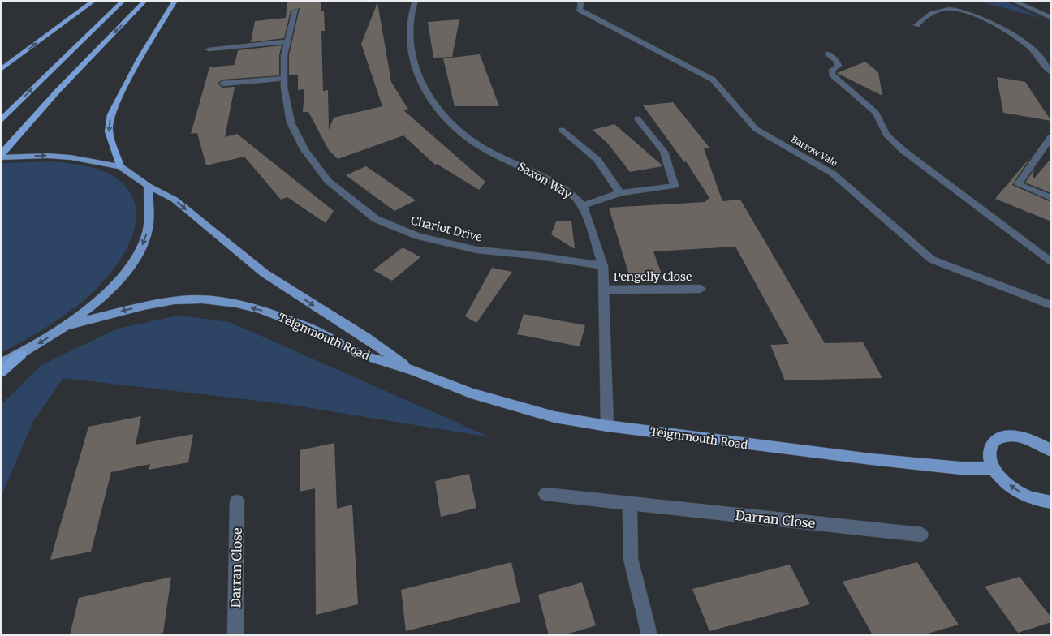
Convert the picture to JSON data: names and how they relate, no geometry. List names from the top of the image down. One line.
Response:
{"streets":{"main road":["Teignmouth Road"],"street":["Barrow Vale","Saxon Way","Chariot Drive","Pengelly Close","Darran Close"]},"crossings":[["Saxon Way","Chariot Drive"],["Saxon Way","Pengelly Close"],["Saxon Way","Teignmouth Road"]]}
